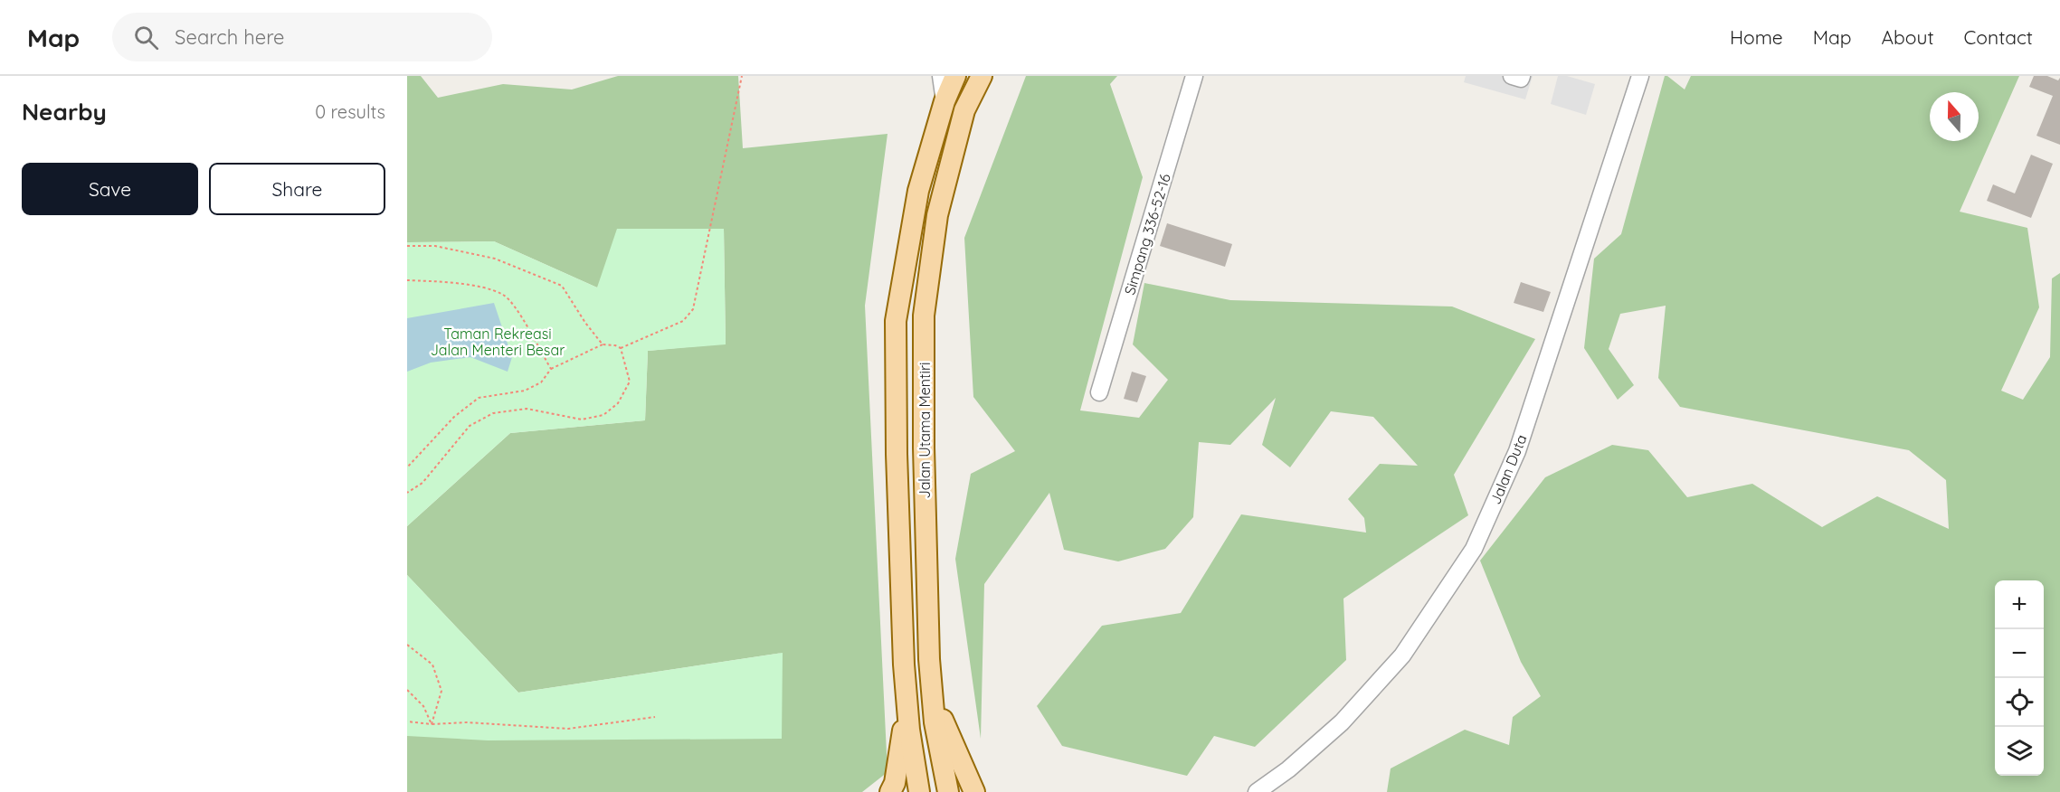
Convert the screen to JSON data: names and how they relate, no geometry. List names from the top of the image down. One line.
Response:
{"streets":{"main road":["Jalan Utama Mentiri"],"street":["Simpang 336-52-16","Jalan Duta"]},"parks":["Taman Rekreasi Jalan Menteri Besar"],"north":"top","page":{"header":"Map","search":"Search here","nav":["Home","Map","About","Contact"],"heading":["Nearby","0 results"],"buttons":["Save","Share"],"map_buttons":["+","−"]}}
